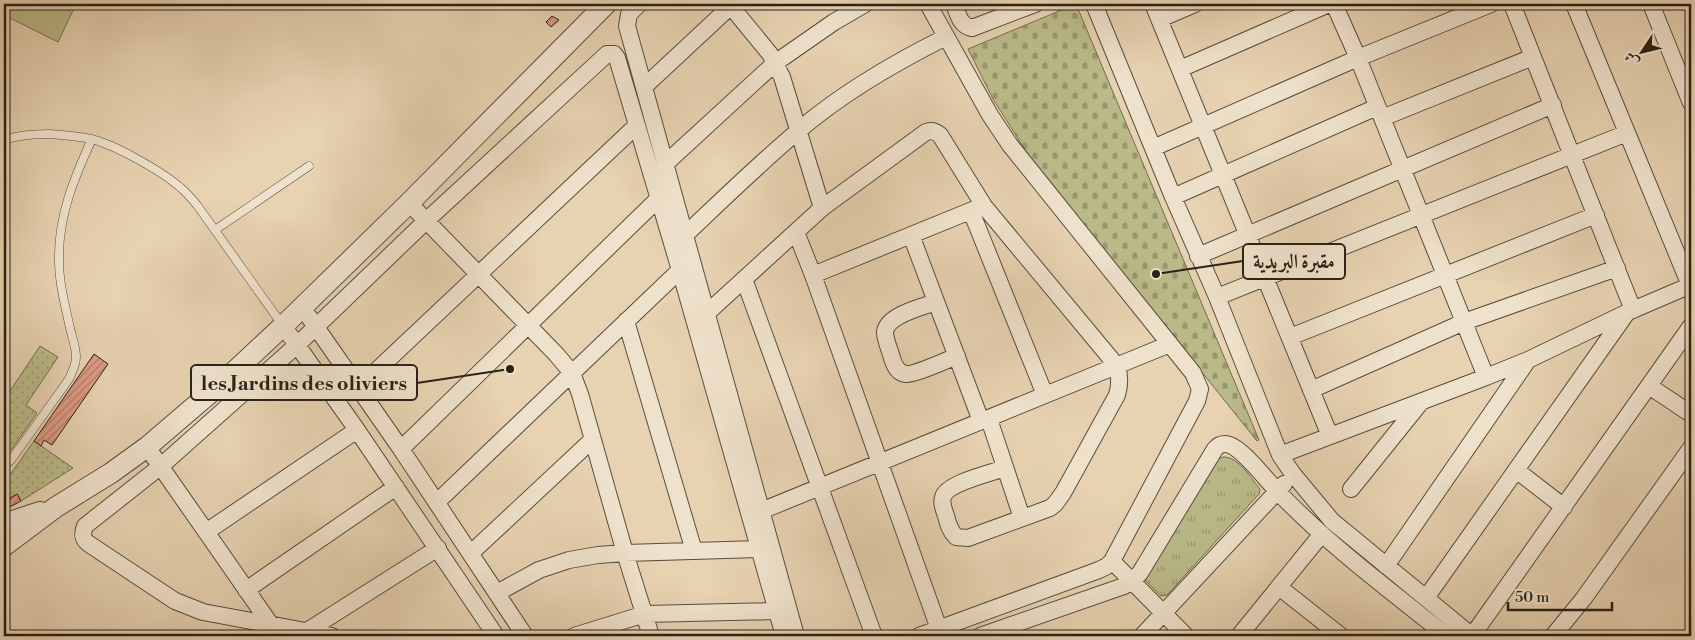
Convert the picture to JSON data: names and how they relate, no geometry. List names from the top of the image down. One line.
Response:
{"places":["مقبرة البريدية","les Jardins des oliviers"],"scale_bar":"50 m","north":"bottom left"}
